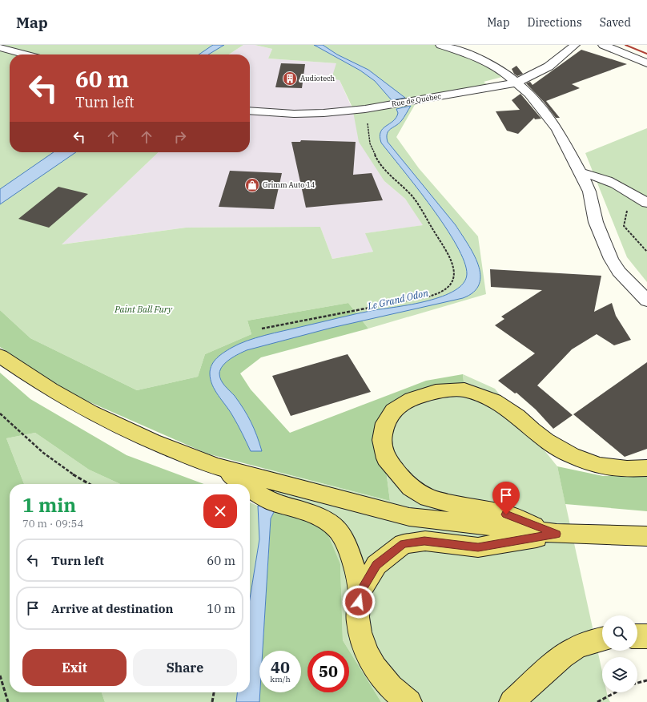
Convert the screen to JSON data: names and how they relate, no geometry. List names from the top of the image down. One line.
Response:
{"streets":{"street":["Rue de Québec"]},"water":["Le Grand Odon"],"parks":["Paint Ball Fury"],"places":{"building":["Audiotech"],"shop":["Grimm Auto 14"]},"page":{"header":"Map","nav":["Map","Directions","Saved"],"turn":["60 m","Turn left"],"heading":["1 min","70 m · 09:54"],"list":[{"name":"Turn left","value":"60 m"},{"name":"Arrive at destination","value":"10 m"}],"buttons":["Exit","Share"],"speed":"40 km/h","limit":"50"}}
